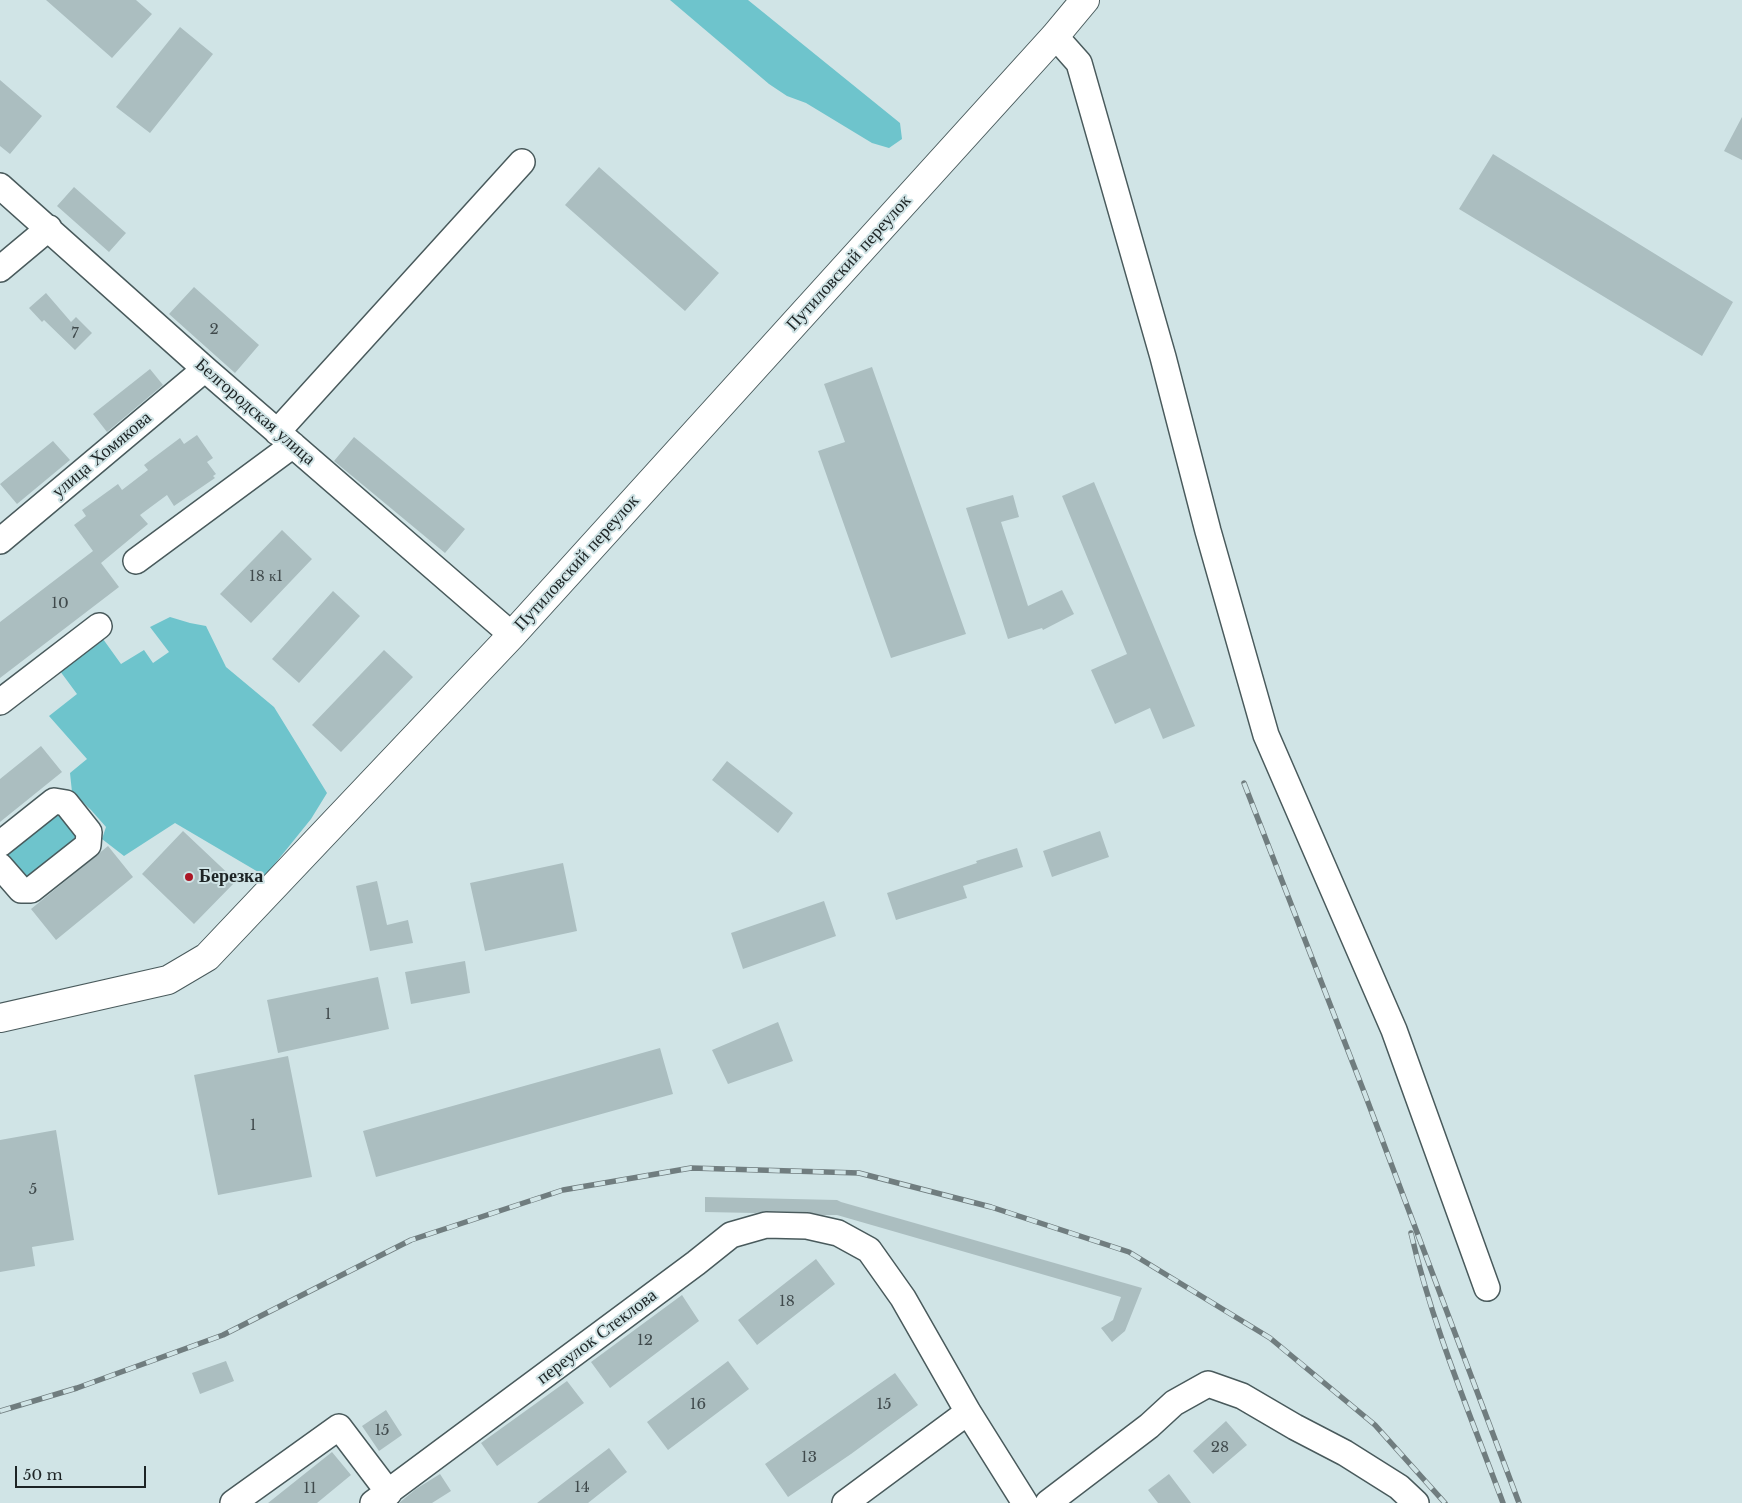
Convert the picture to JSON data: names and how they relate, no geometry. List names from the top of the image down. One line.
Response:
{"streets":{"main road":["Путиловский переулок"],"street":["Белгородская улица","улица Хомякова","переулок Стеклова"]},"crossings":[["Путиловский переулок","Белгородская улица"],["Белгородская улица","улица Хомякова"]],"places":["Березка"],"house_numbers":["2","7","18 к1","10","1","1","5","18","12","16","15","15","28","13","14","11"],"scale_bar":"50 m"}
